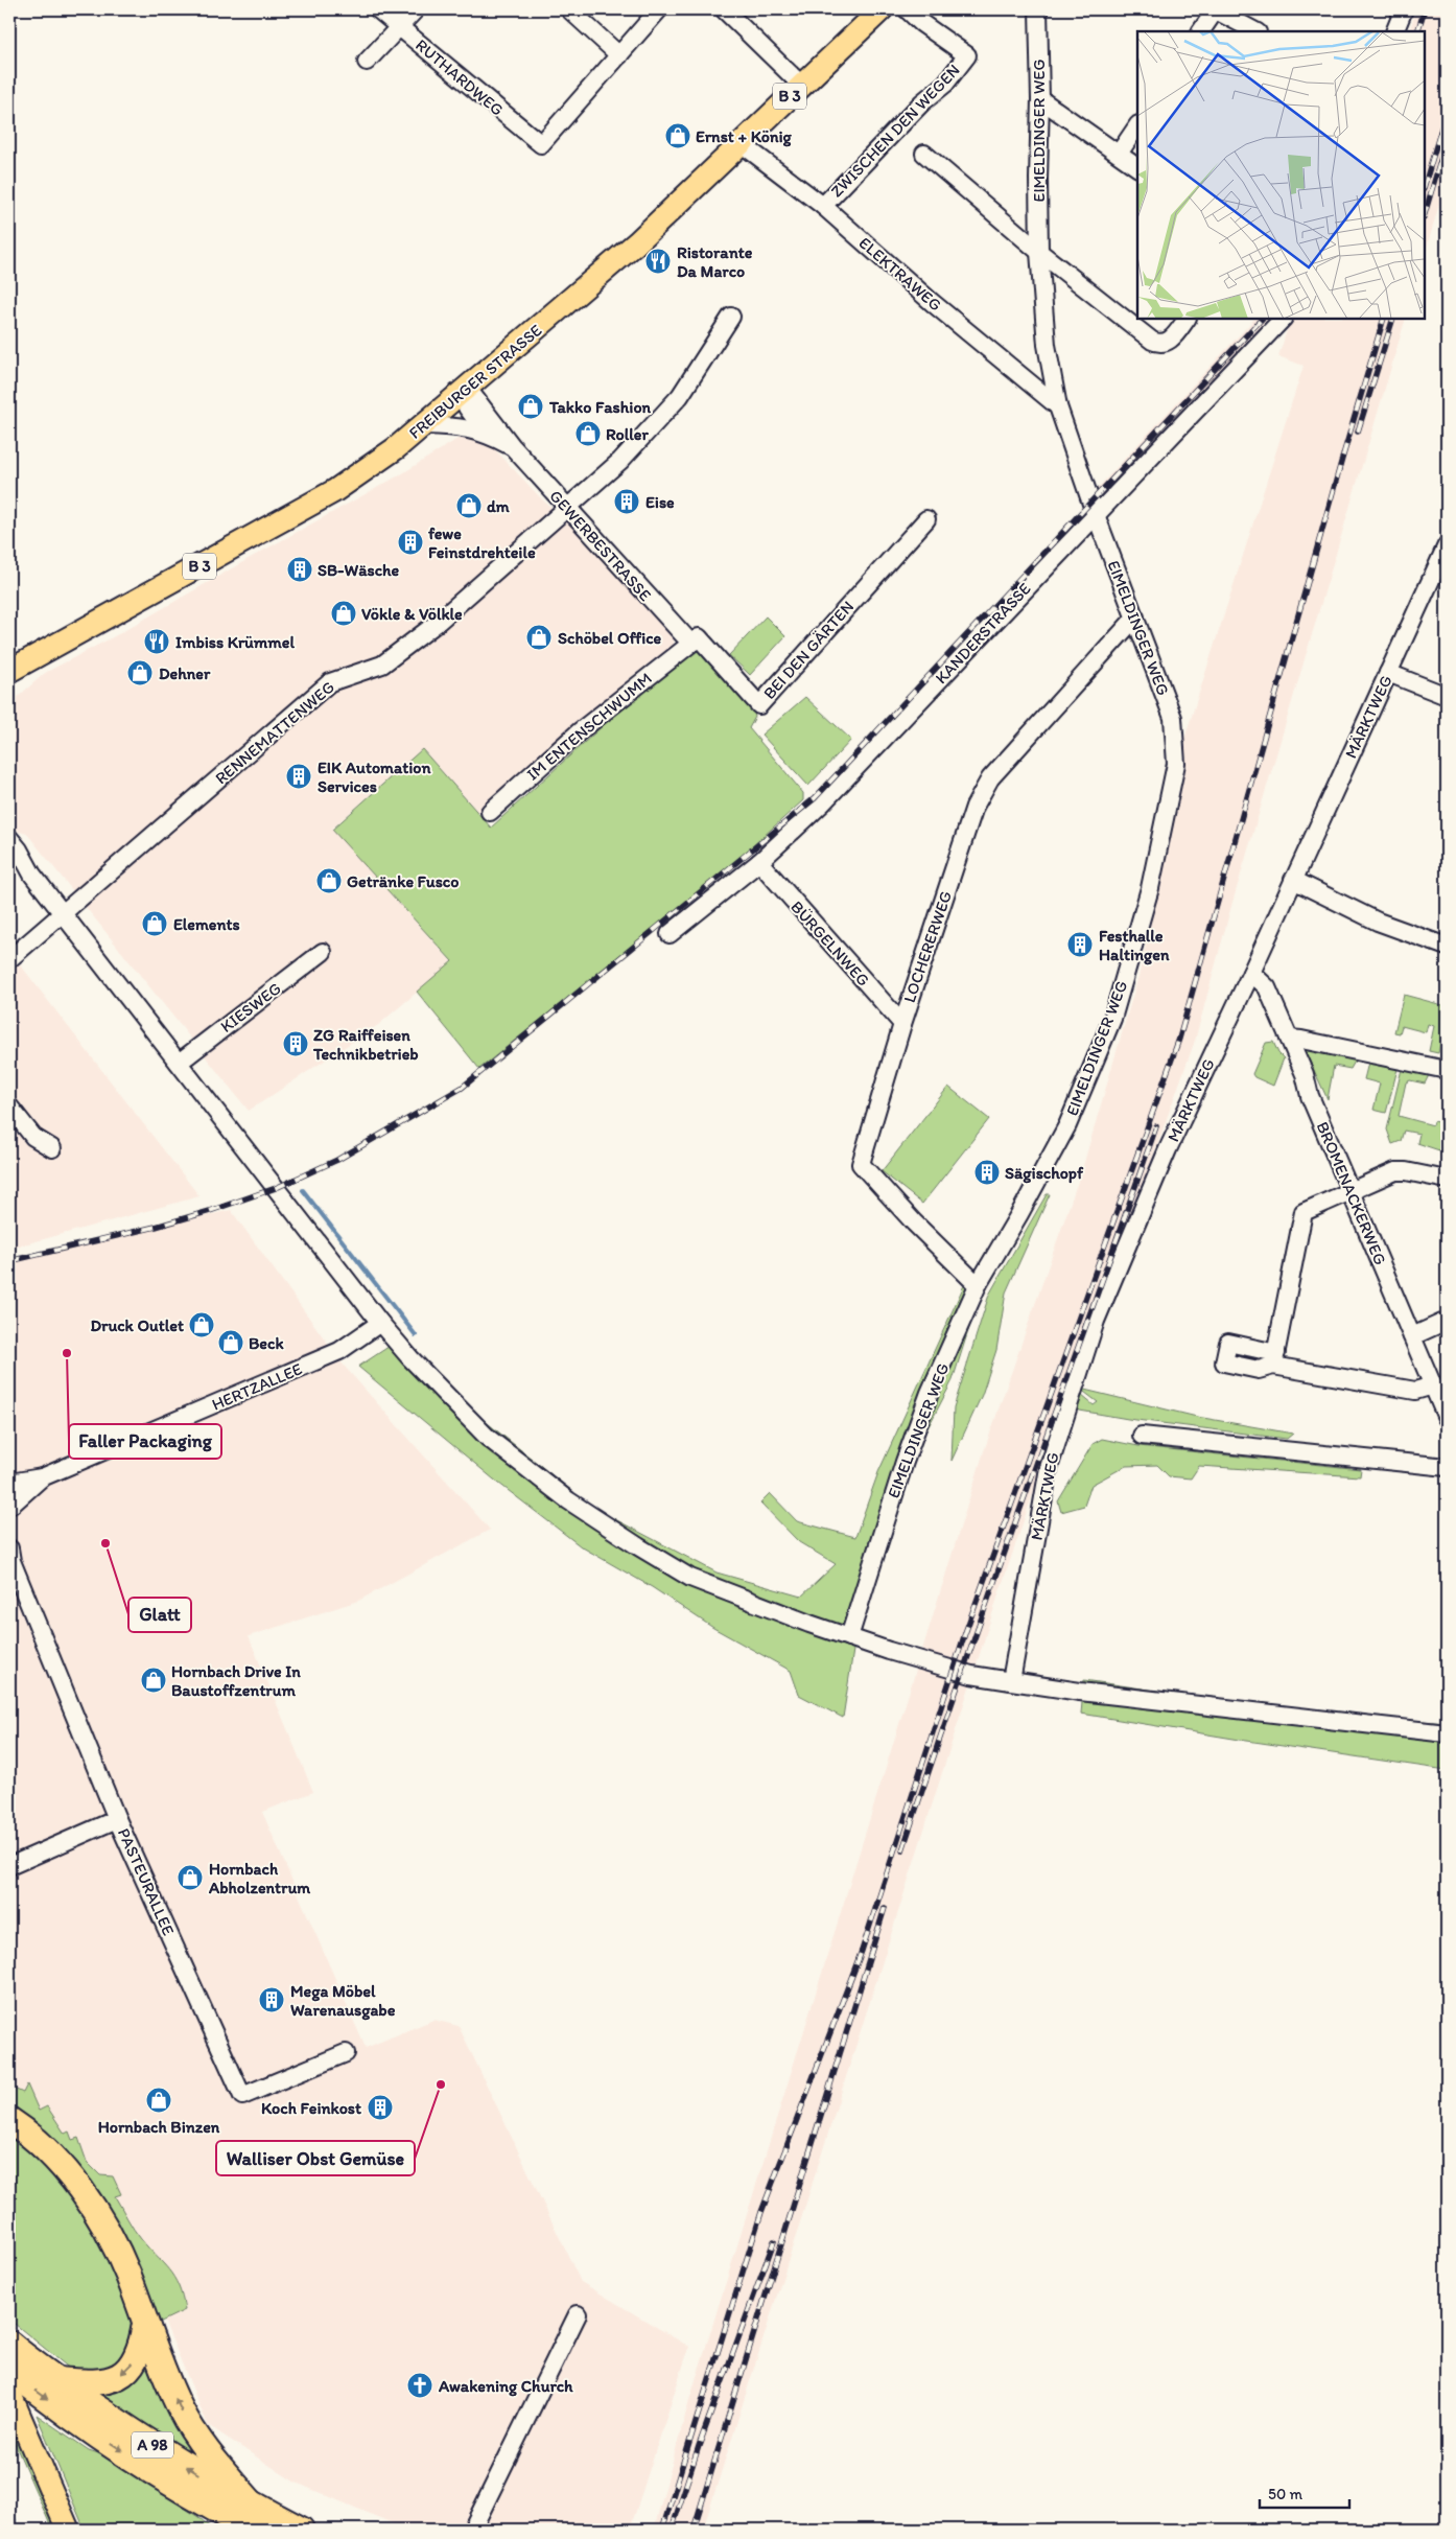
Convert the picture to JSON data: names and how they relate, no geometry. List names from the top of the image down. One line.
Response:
{"streets":{"highway":["A 98"],"main road":["B 3","FREIBURGER STRASSE"],"street":["RUTHARDWEG","ZWISCHEN DEN WEGEN","EIMELDINGER WEG","ELEKTRAWEG","GEWERBESTRASSE","KANDERSTRASSE","BEI DEN GÄRTEN","MÄRKTWEG","IM ENTENSCHWUMM","RENNEMATTENWEG","BÜRGELNWEG","LOCHERERWEG","KIESWEG","BROMENACKERWEG","HERTZALLEE","PASTEURALLEE"]},"crossings":[["ZWISCHEN DEN WEGEN","ELEKTRAWEG"],["EIMELDINGER WEG","ELEKTRAWEG"],["EIMELDINGER WEG","KANDERSTRASSE"],["EIMELDINGER WEG","LOCHERERWEG"],["ELEKTRAWEG","FREIBURGER STRASSE"],["FREIBURGER STRASSE","GEWERBESTRASSE"],["GEWERBESTRASSE","BEI DEN GÄRTEN"],["GEWERBESTRASSE","IM ENTENSCHWUMM"],["GEWERBESTRASSE","RENNEMATTENWEG"],["KANDERSTRASSE","BÜRGELNWEG"],["BEI DEN GÄRTEN","IM ENTENSCHWUMM"],["MÄRKTWEG","BROMENACKERWEG"],["BÜRGELNWEG","LOCHERERWEG"]],"places":{"shop":["Ernst + König","Takko Fashion","Roller","dm","Vökle & Völkle","Schöbel Office","Dehner","Getränke Fusco","Elements","Druck Outlet","Beck","Hornbach Drive In Baustoffzentrum","Hornbach Abholzentrum","Hornbach Binzen"],"restaurant":["Ristorante Da Marco","Imbiss Krümmel"],"building":["Eise","fewe Feinstdrehteile","SB-Wäsche","EIK Automation Services","Festhalle Haltingen","ZG Raiffeisen Technikbetrieb","Sägischopf","Mega Möbel Warenausgabe","Koch Feinkost"],"other":["Faller Packaging","Glatt","Walliser Obst Gemüse"],"church":["Awakening Church"]},"scale_bar":"50 m"}
